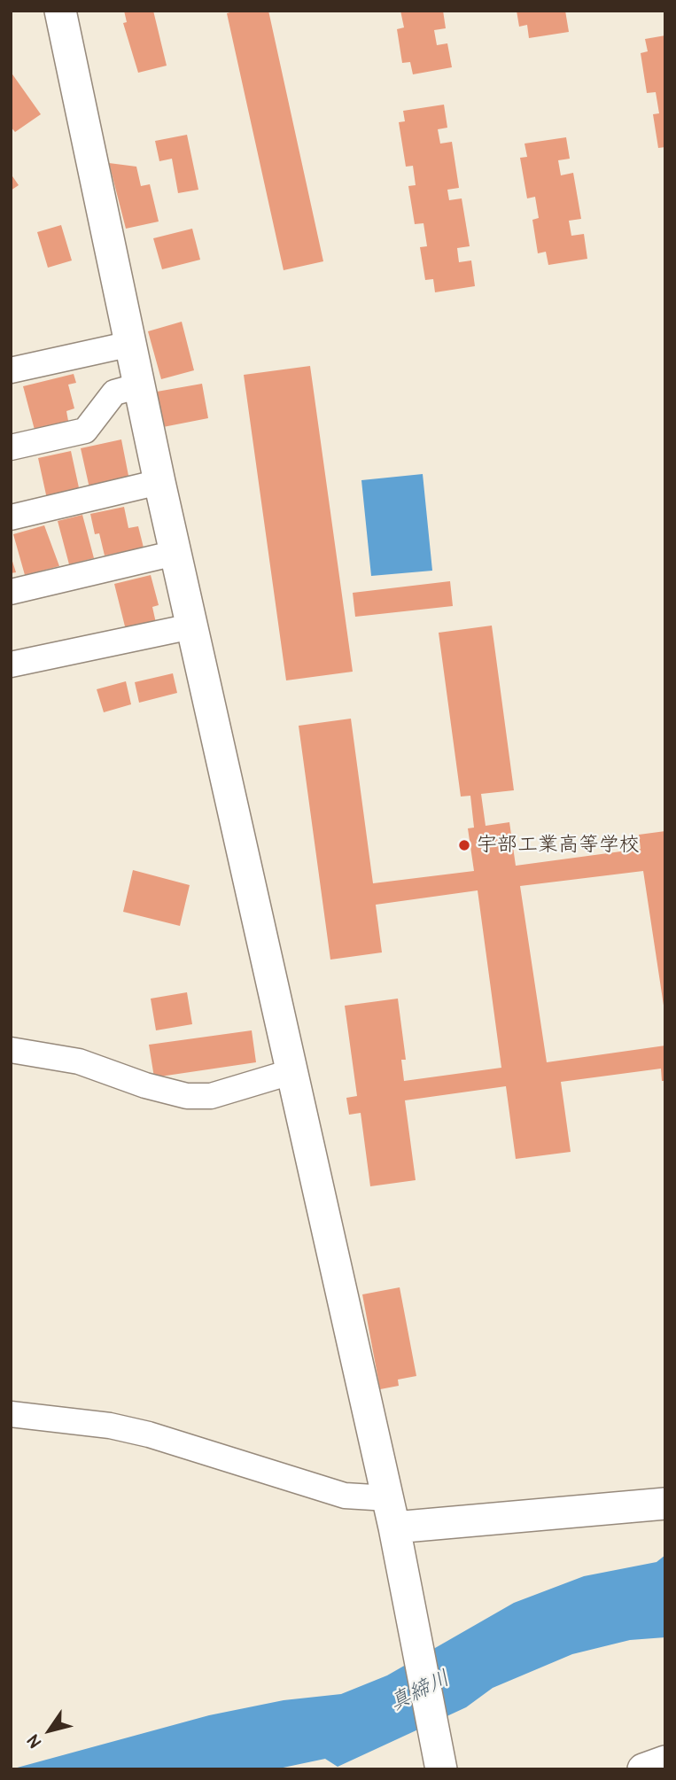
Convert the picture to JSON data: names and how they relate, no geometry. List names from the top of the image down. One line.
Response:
{"water":["真締川"],"places":["宇部工業高等学校"],"north":"bottom left"}
